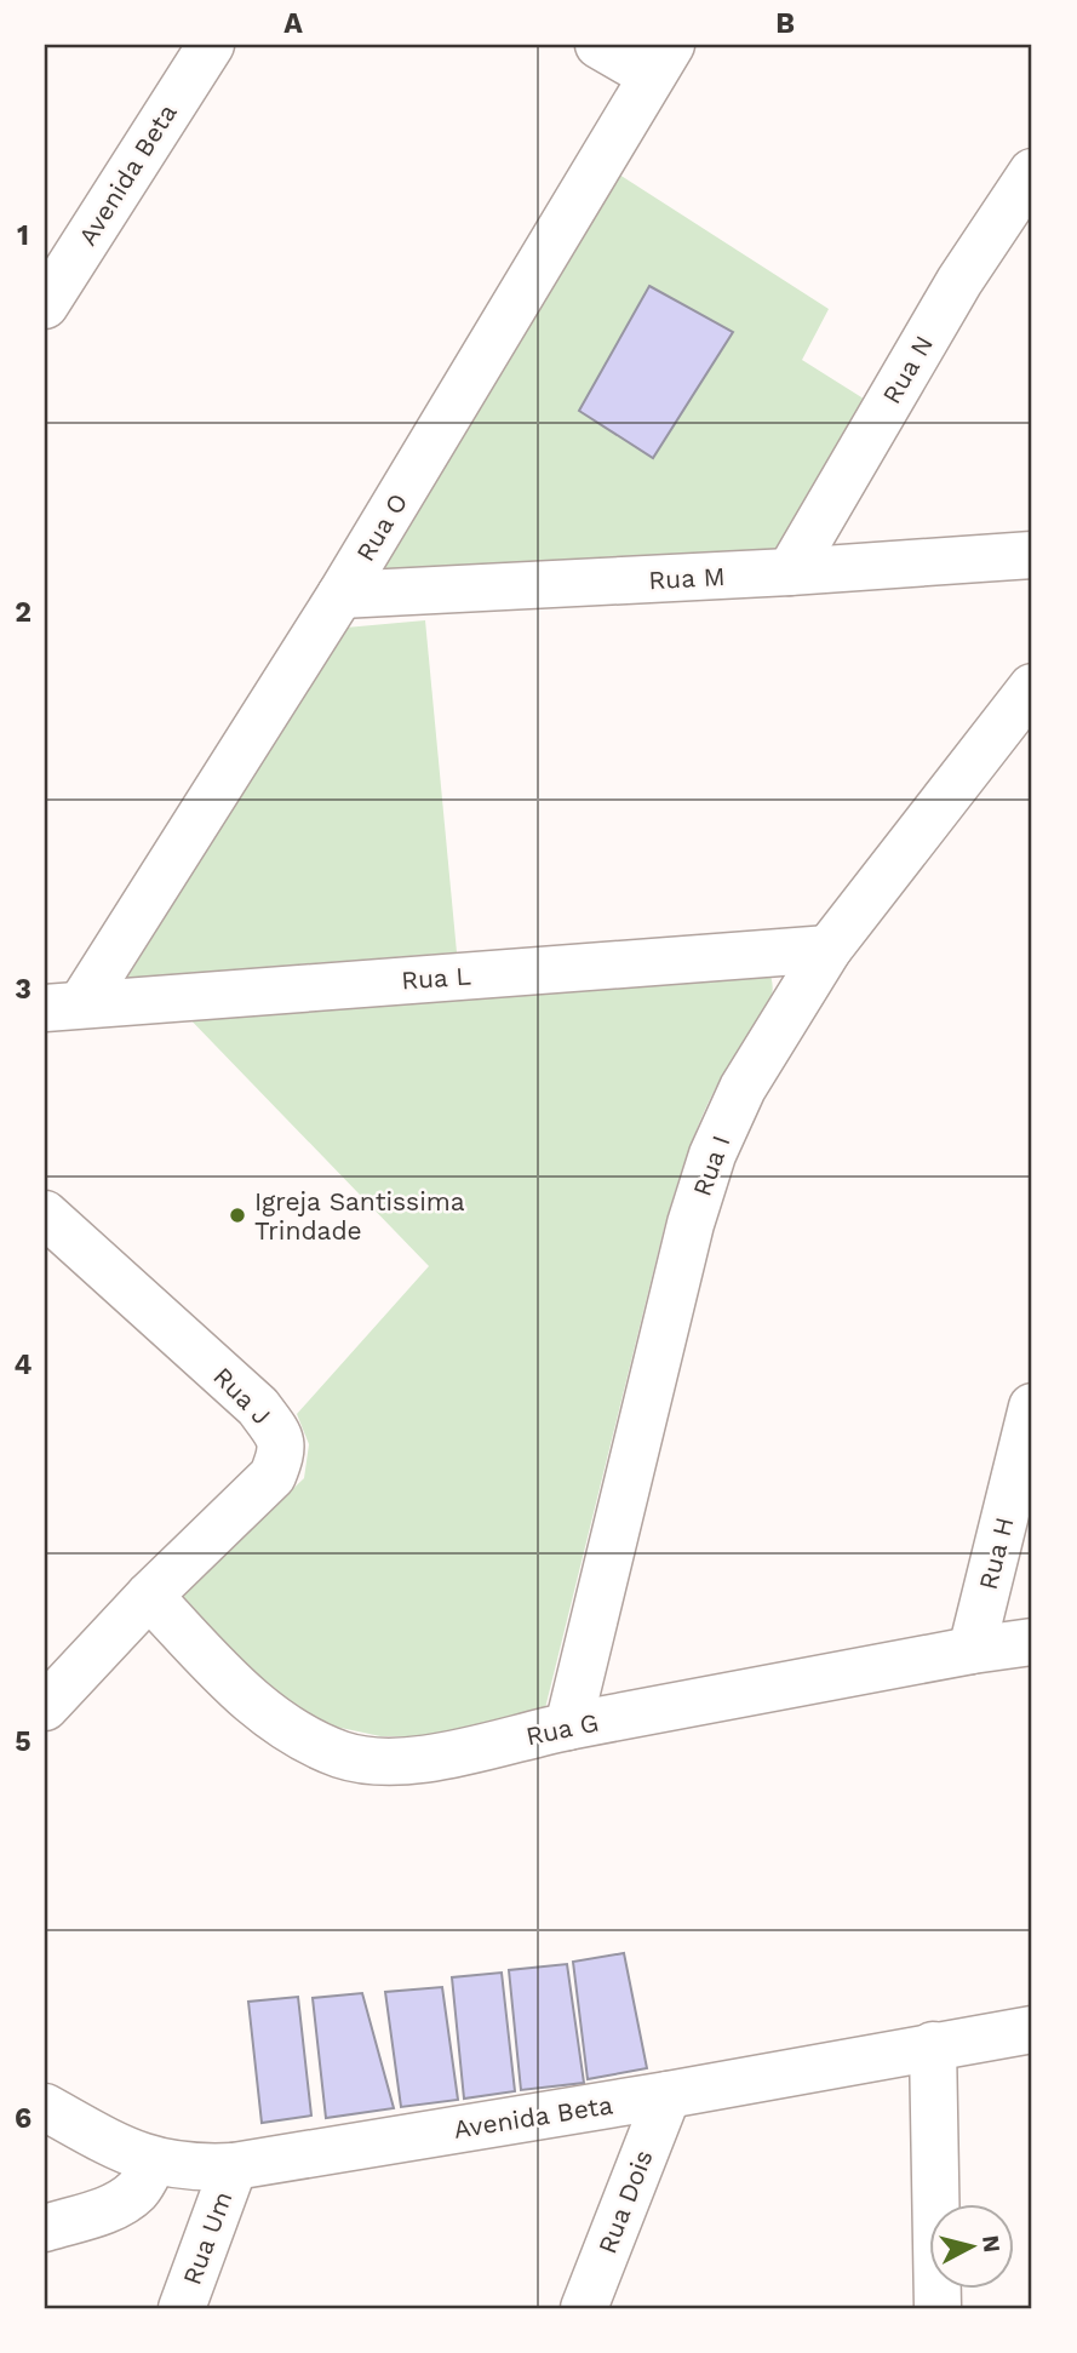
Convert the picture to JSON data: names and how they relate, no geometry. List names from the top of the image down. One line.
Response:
{"streets":{"street":["Avenida Beta","Rua N","Rua O","Rua M","Rua L","Rua I","Rua J","Rua H","Rua G","Rua Dois","Rua Um"]},"crossings":[["Avenida Beta","Rua Dois"],["Avenida Beta","Rua Um"],["Rua N","Rua M"],["Rua O","Rua M"],["Rua O","Rua L"],["Rua L","Rua I"],["Rua I","Rua G"],["Rua J","Rua G"],["Rua H","Rua G"]],"places":["Igreja Santissima Trindade"],"north":"right","grid":{"columns":["A","B"],"rows":["1","2","3","4","5","6"]}}
